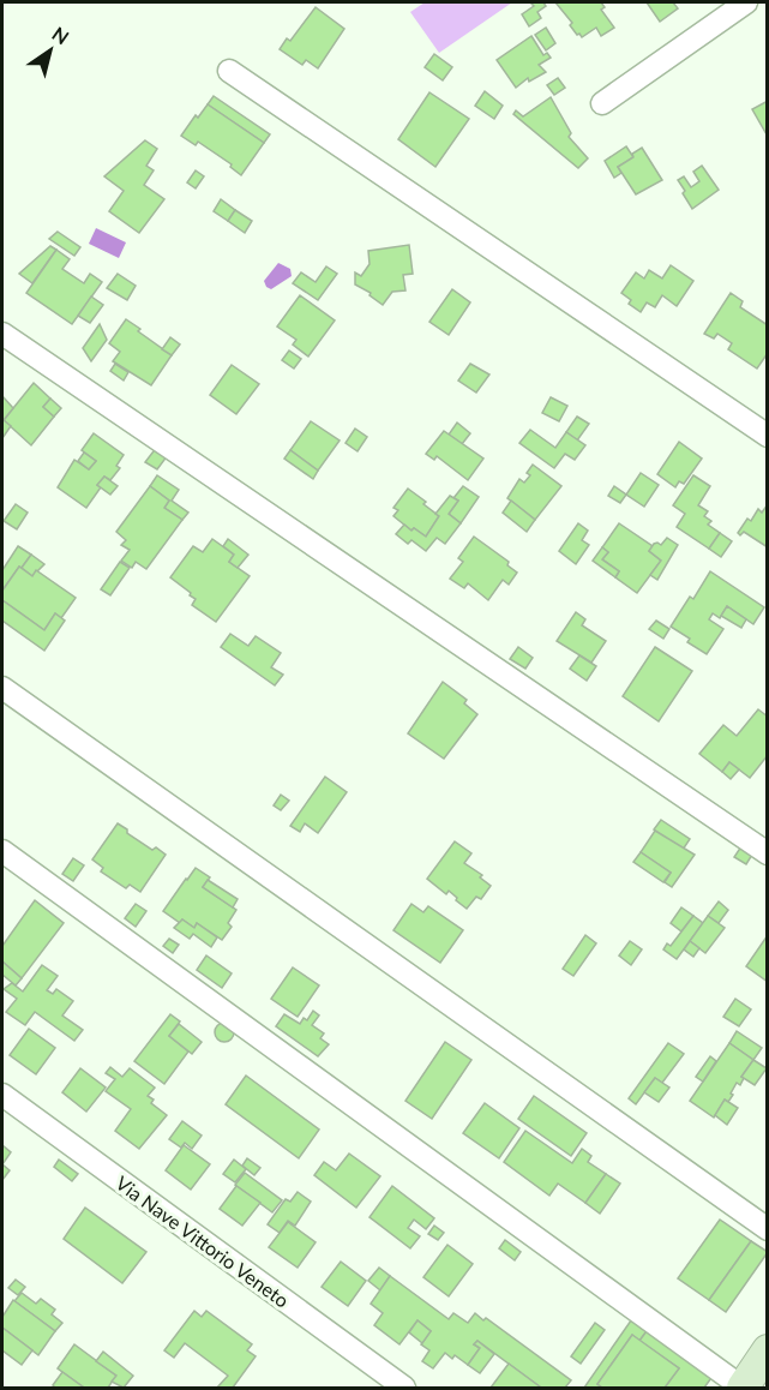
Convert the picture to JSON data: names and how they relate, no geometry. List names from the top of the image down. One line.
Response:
{"streets":{"street":["Via Nave Vittorio Veneto"]},"north":"top right"}
